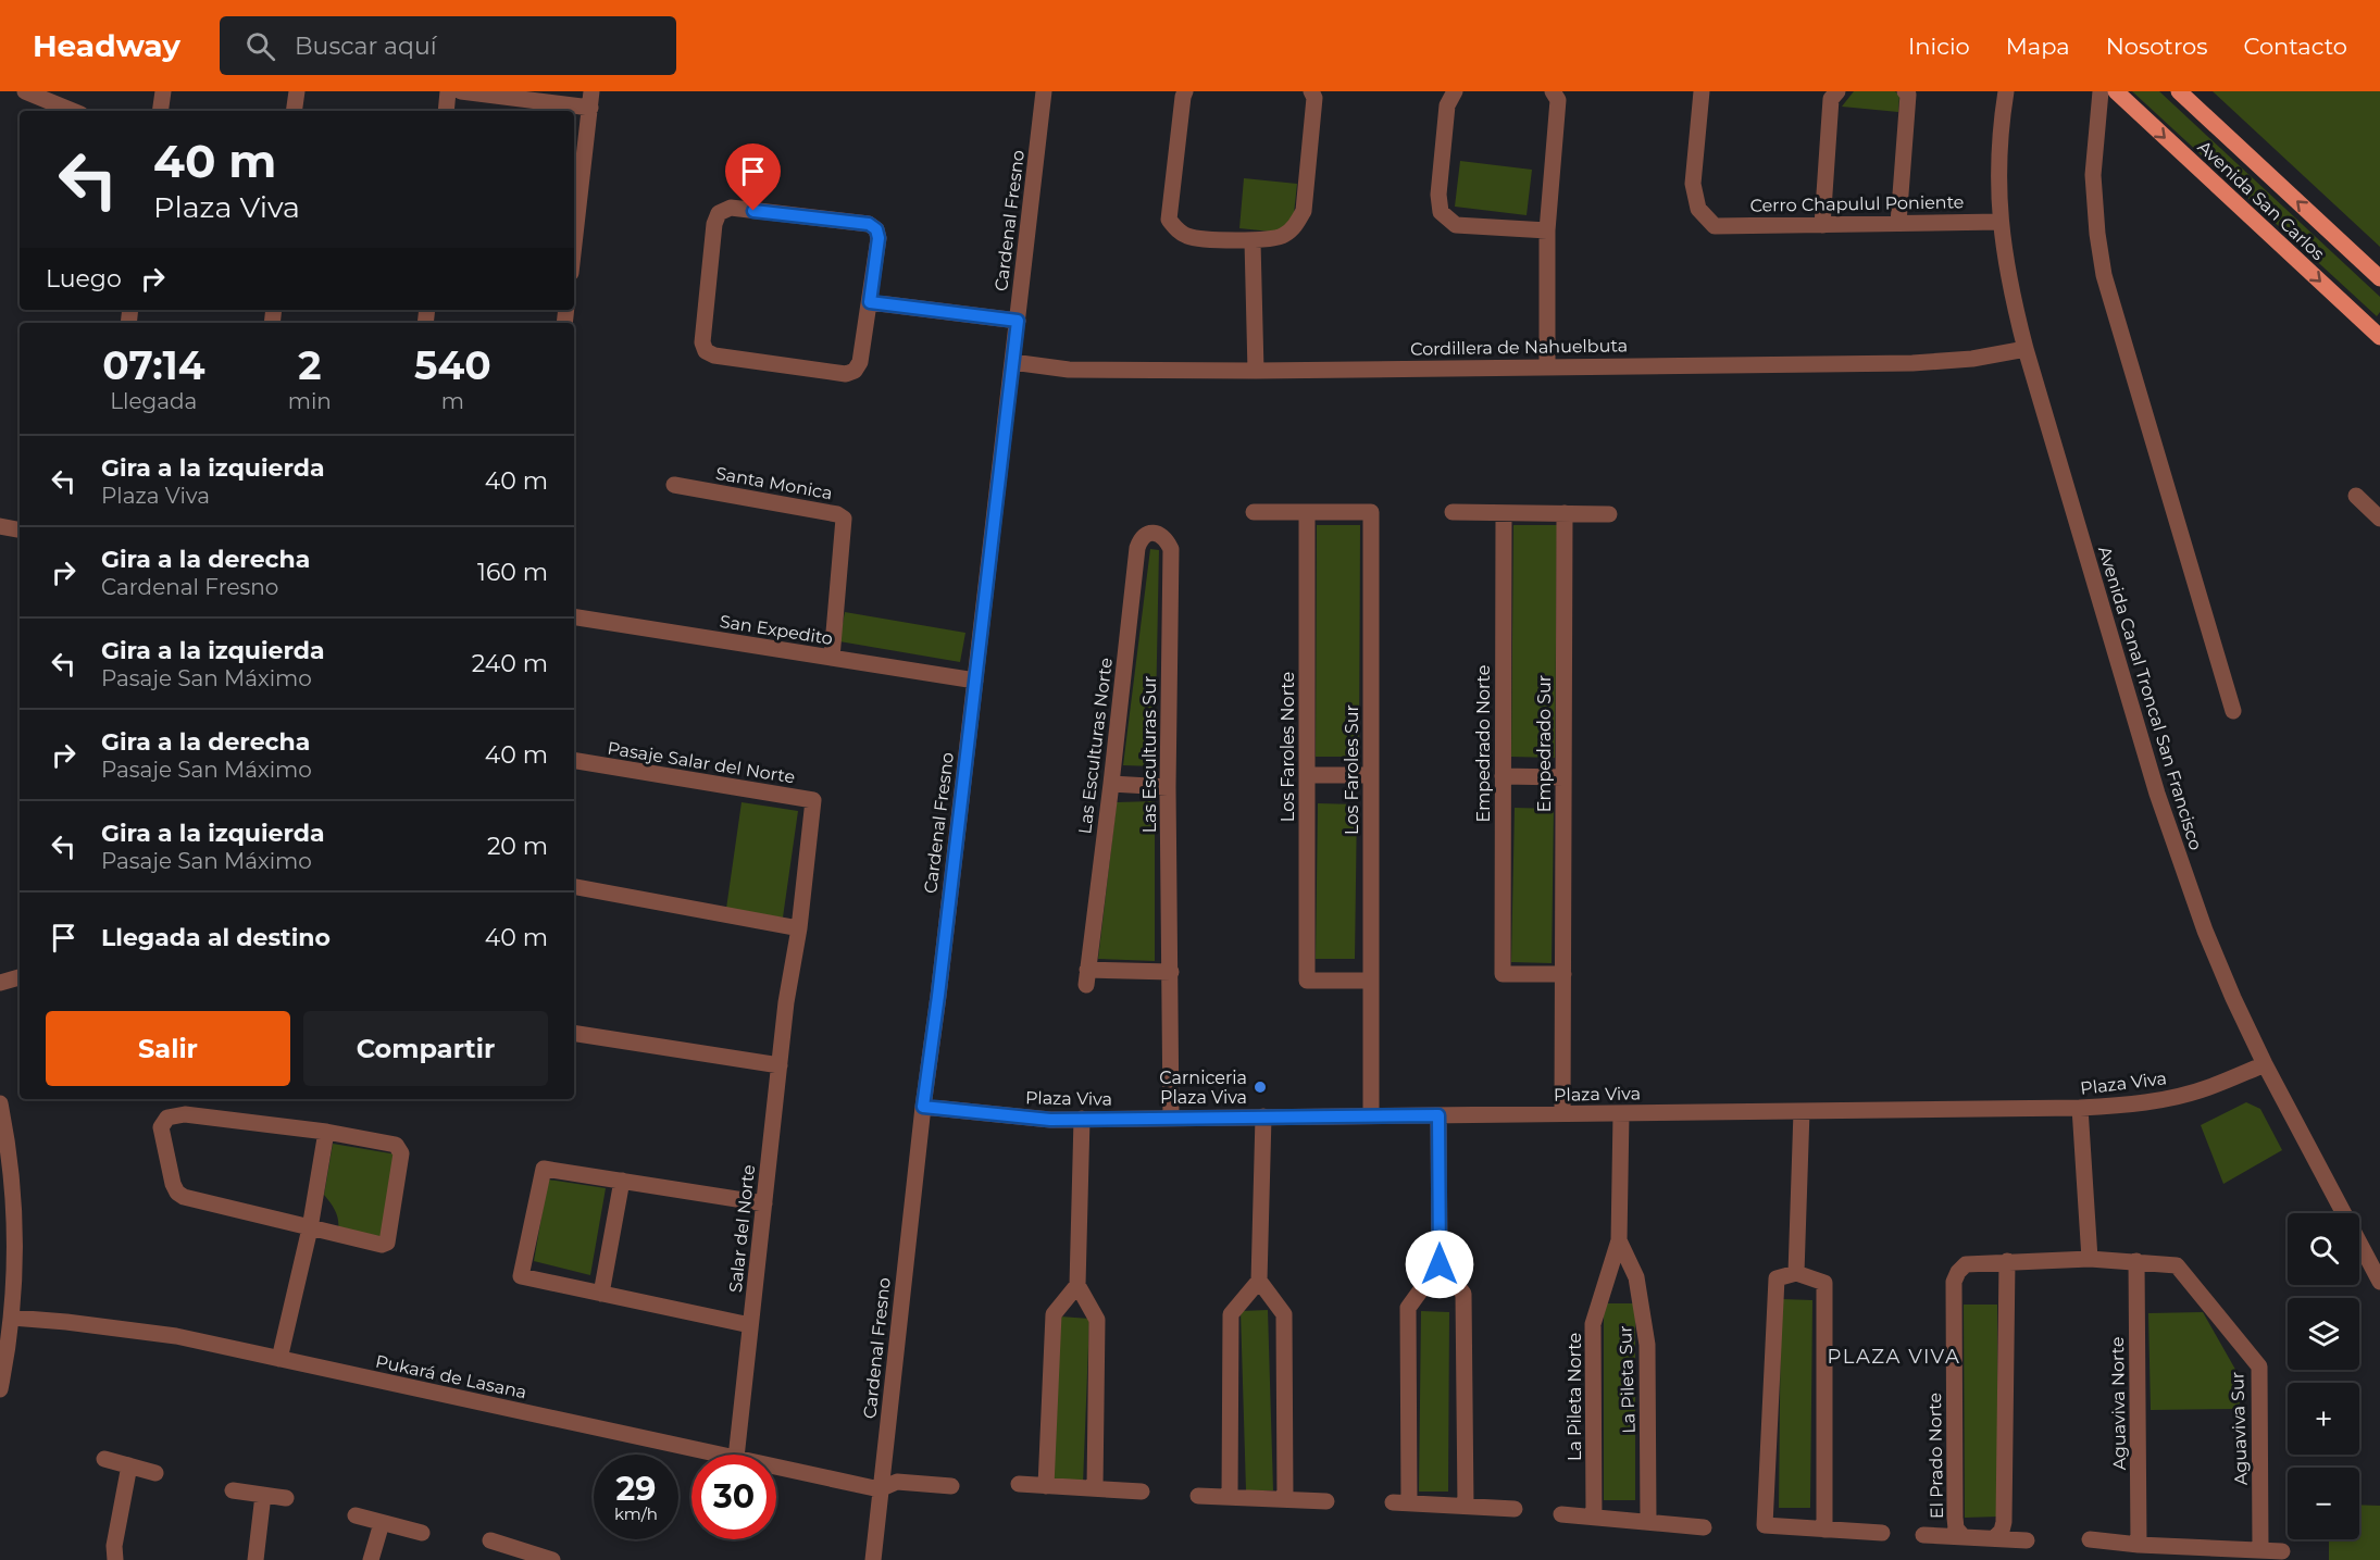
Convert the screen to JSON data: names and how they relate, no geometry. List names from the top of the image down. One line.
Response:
{"streets":{"main road":["Avenida San Carlos"],"street":["Cerro Chapulul Poniente","Cardenal Fresno","Cordillera de Nahuelbuta","Santa Monica","San Expedito","Avenida Canal Troncal San Francisco","Empedrado Norte","Empedrado Sur","Las Esculturas Norte","Los Faroles Norte","Las Esculturas Sur","Pasaje Salar del Norte","Los Faroles Sur","Plaza Viva","Salar del Norte","Pukará de Lasana","La Pileta Sur","La Pileta Norte","Aguaviva Norte","Aguaviva Sur","El Prado Norte"]},"crossings":[["Cerro Chapulul Poniente","Avenida Canal Troncal San Francisco"],["Cardenal Fresno","Cordillera de Nahuelbuta"],["Cardenal Fresno","San Expedito"],["Cardenal Fresno","Plaza Viva"],["Cardenal Fresno","Pukará de Lasana"],["Cordillera de Nahuelbuta","Avenida Canal Troncal San Francisco"],["Santa Monica","San Expedito"],["Avenida Canal Troncal San Francisco","Plaza Viva"],["Empedrado Norte","Empedrado Sur"],["Empedrado Sur","Plaza Viva"],["Las Esculturas Norte","Las Esculturas Sur"],["Los Faroles Norte","Los Faroles Sur"],["Las Esculturas Sur","Plaza Viva"],["Pasaje Salar del Norte","Salar del Norte"],["Los Faroles Sur","Plaza Viva"],["La Pileta Sur","La Pileta Norte"],["Aguaviva Norte","Aguaviva Sur"],["Aguaviva Sur","El Prado Norte"]],"districts":["PLAZA VIVA"],"places":["Carniceria Plaza Viva"],"page":{"header":"Headway","search":"Buscar aquí","nav":["Inicio","Mapa","Nosotros","Contacto"],"turn":["40 m","Plaza Viva"],"then":"Luego","eta":["07:14","Llegada","2","min","540","m"],"list":[{"name":"Gira a la izquierda","note":"Plaza Viva","value":"40 m"},{"name":"Gira a la derecha","note":"Cardenal Fresno","value":"160 m"},{"name":"Gira a la izquierda","note":"Pasaje San Máximo","value":"240 m"},{"name":"Gira a la derecha","note":"Pasaje San Máximo","value":"40 m"},{"name":"Gira a la izquierda","note":"Pasaje San Máximo","value":"20 m"},{"name":"Llegada al destino","value":"40 m"}],"buttons":["Salir","Compartir"],"map_buttons":["+","−"],"speed":"29 km/h","limit":"30"}}
